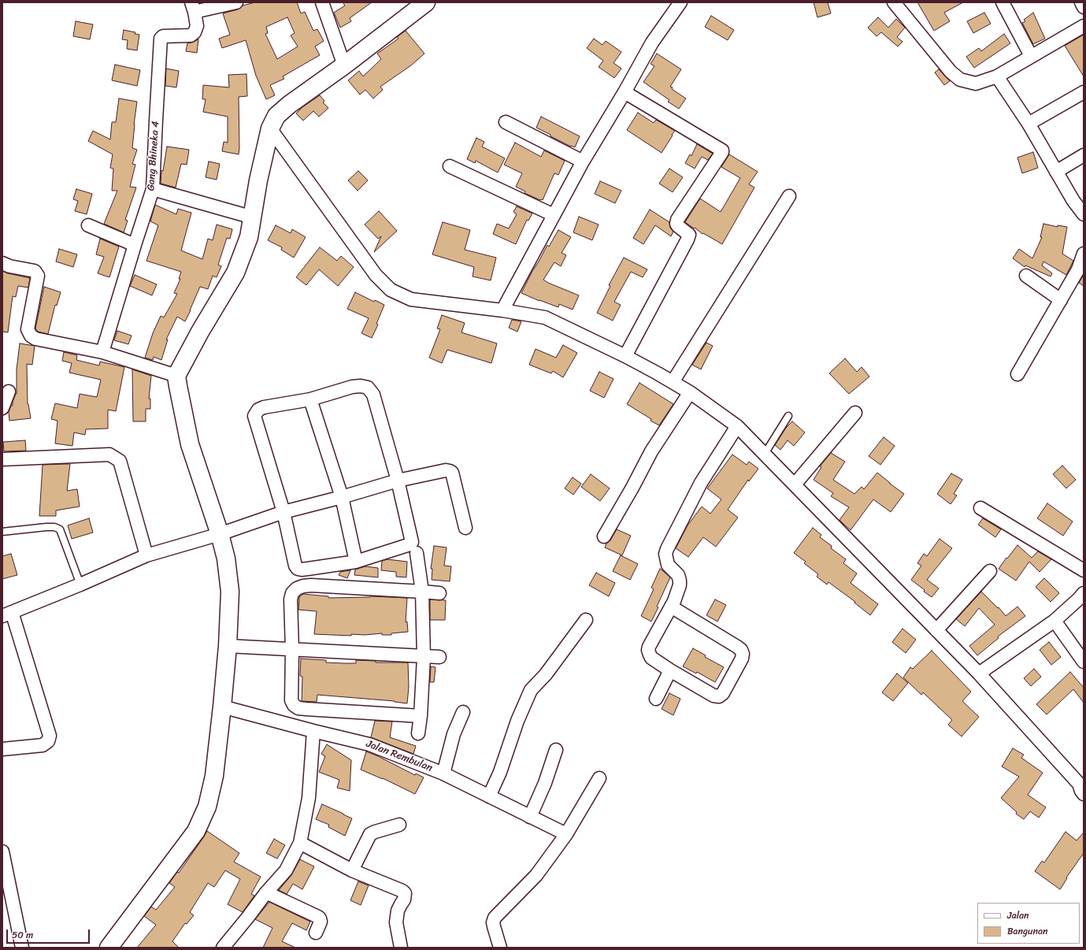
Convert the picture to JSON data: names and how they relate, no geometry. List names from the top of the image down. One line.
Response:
{"streets":{"street":["Gang Bhineka 4","Jalan Rembulan"]},"legend":["Jalan","Bangunan"],"scale_bar":"50 m"}
